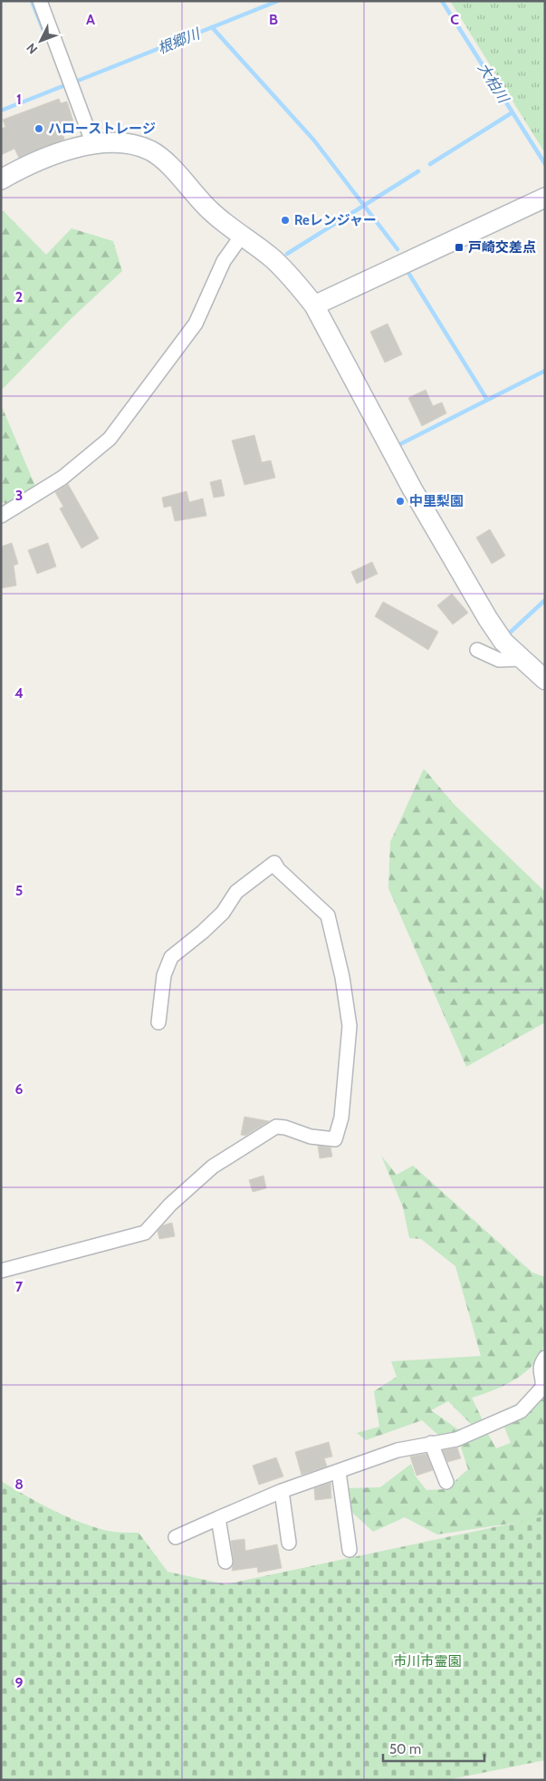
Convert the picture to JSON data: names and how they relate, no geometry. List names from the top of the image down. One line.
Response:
{"water":["根郷川","大柏川"],"parks":["市川市霊園"],"places":{"other":["ハローストレージ","Reレンジャー","中里梨園"],"transit":["戸崎交差点"]},"scale_bar":"50 m","north":"bottom left","grid":{"columns":["A","B","C"],"rows":["1","2","3","4","5","6","7","8","9"]}}
